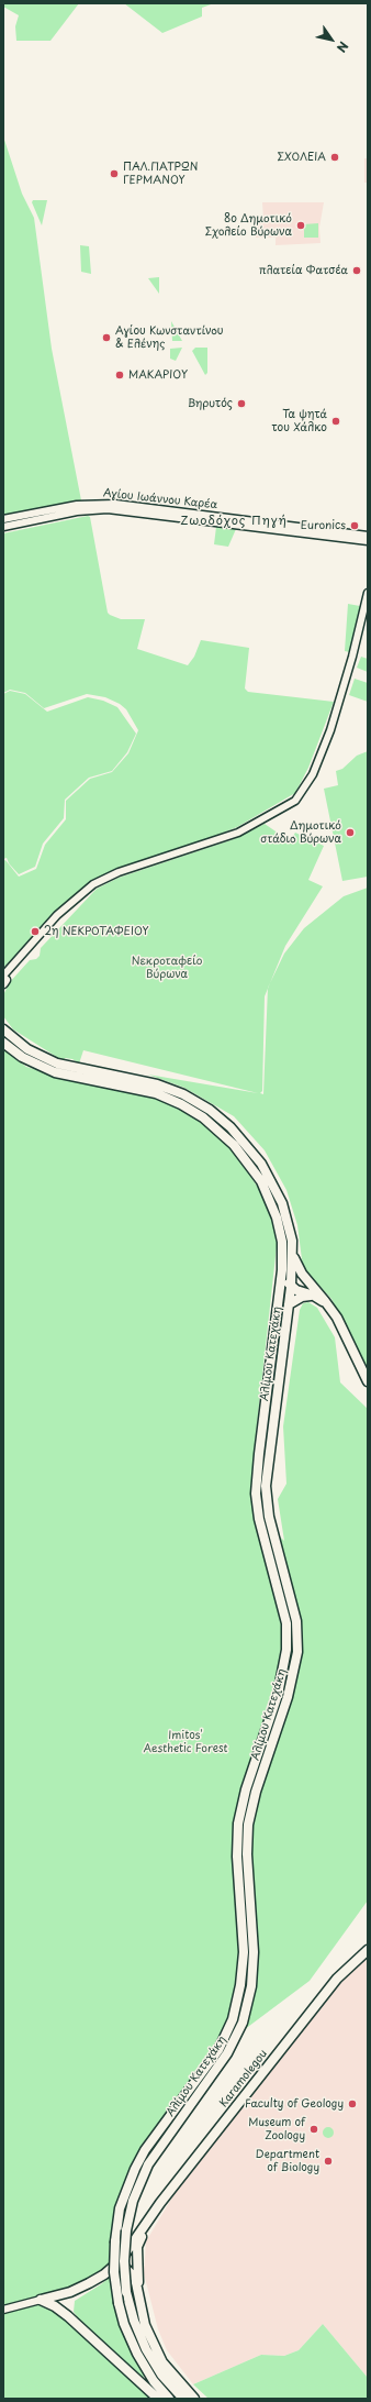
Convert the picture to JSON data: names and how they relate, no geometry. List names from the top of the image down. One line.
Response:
{"streets":{"main road":["Αλίμου Κατεχάκη","Karamolegou"],"street":["Αγίου Ιωάννου Καρέα"]},"districts":["Ζωοδόχος Πηγή"],"parks":["Νεκροταφείο Βύρωνα","Imitos' Aesthetic Forest"],"places":["ΣΧΟΛΕΙΑ","ΠΑΛ.ΠΑΤΡΩΝ ΓΕΡΜΑΝΟΥ","8ο Δημοτικό Σχολείο Βύρωνα","πλατεία Φατσέα","Αγίου Κωνσταντίνου & Ελένης","ΜΑΚΑΡΙΟΥ","Βηρυτός","Τα ψητά του Χάλκο","Euronics","Δημοτικό στάδιο Βύρωνα","2η ΝΕΚΡΟΤΑΦΕΙΟΥ","Faculty of Geology","Museum of Zoology","Department of Biology"],"north":"bottom right"}
